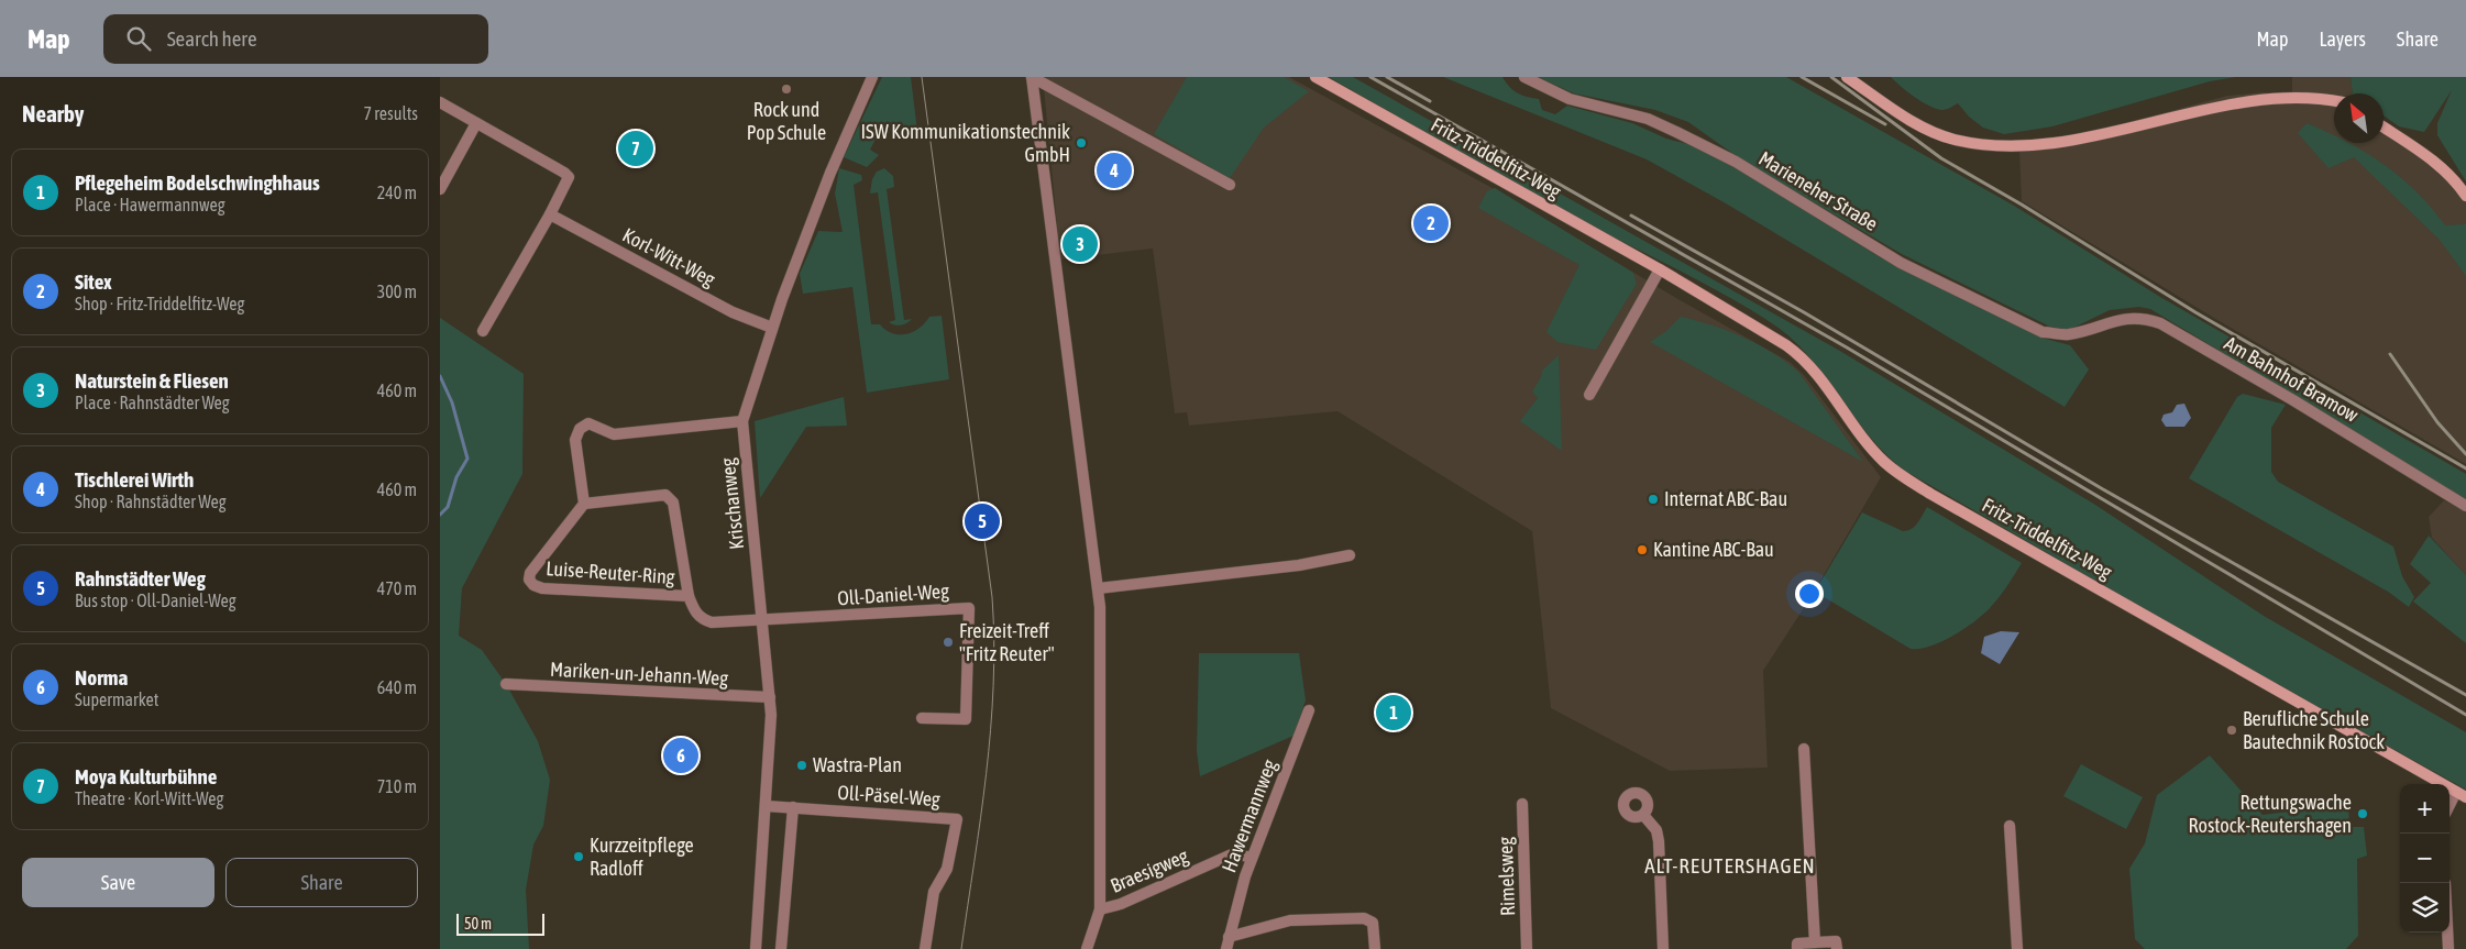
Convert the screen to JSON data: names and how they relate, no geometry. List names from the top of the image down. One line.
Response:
{"streets":{"street":["Fritz-Triddelfitz-Weg","Marieneher Straße","Korl-Witt-Weg","Am Bahnhof Bramow","Krischanweg","Luise-Reuter-Ring","Oll-Daniel-Weg","Mariken-un-Jehann-Weg","Oll-Päsel-Weg","Hawermannweg","Braesigweg","Rimelsweg"]},"crossings":[["Marieneher Straße","Am Bahnhof Bramow"],["Korl-Witt-Weg","Krischanweg"],["Krischanweg","Luise-Reuter-Ring"],["Krischanweg","Oll-Daniel-Weg"],["Krischanweg","Mariken-un-Jehann-Weg"],["Krischanweg","Oll-Päsel-Weg"],["Luise-Reuter-Ring","Oll-Daniel-Weg"],["Hawermannweg","Braesigweg"]],"districts":["ALT-REUTERSHAGEN"],"places":["Rock und Pop Schule","ISW Kommunikationstechnik GmbH","Internat ABC-Bau","Kantine ABC-Bau","Freizeit-Treff \"Fritz Reuter\"","Berufliche Schule Bautechnik Rostock","Wastra-Plan","Rettungswache Rostock-Reutershagen","Kurzzeitpflege Radloff"],"scale_bar":"50 m","north":"top left","page":{"header":"Map","search":"Search here","nav":["Map","Layers","Share"],"heading":["Nearby","7 results"],"pins":["7","4","2","3","5","1","6"],"list":[{"mark":"1","name":"Pflegeheim Bodelschwinghhaus","note":"Place · Hawermannweg","value":"240 m"},{"mark":"2","name":"Sitex","note":"Shop · Fritz-Triddelfitz-Weg","value":"300 m"},{"mark":"3","name":"Naturstein & Fliesen","note":"Place · Rahnstädter Weg","value":"460 m"},{"mark":"4","name":"Tischlerei Wirth","note":"Shop · Rahnstädter Weg","value":"460 m"},{"mark":"5","name":"Rahnstädter Weg","note":"Bus stop · Oll-Daniel-Weg","value":"470 m"},{"mark":"6","name":"Norma","note":"Supermarket","value":"640 m"},{"mark":"7","name":"Moya Kulturbühne","note":"Theatre · Korl-Witt-Weg","value":"710 m"}],"map_buttons":["+","−"],"buttons":["Save","Share"],"scale":"50 m"}}
